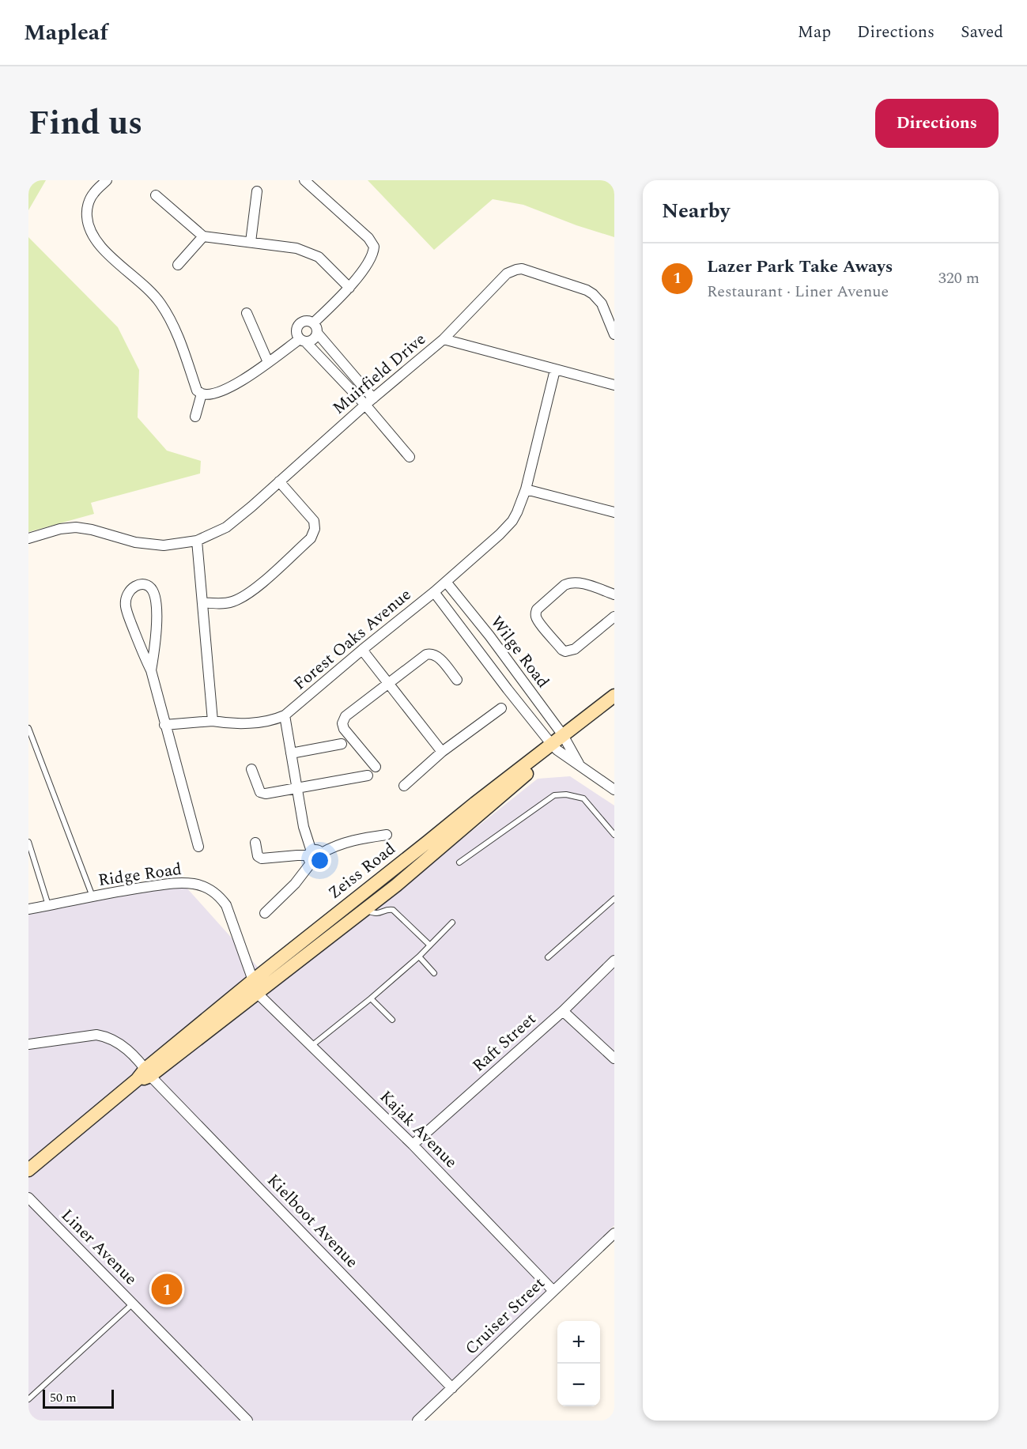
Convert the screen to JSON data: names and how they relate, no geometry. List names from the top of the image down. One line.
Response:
{"streets":{"street":["Muirfield Drive","Forest Oaks Avenue","Wilge Road","Zeiss Road","Ridge Road","Raft Street","Kajak Avenue","Kielboot Avenue","Liner Avenue","Cruiser Street"]},"crossings":[["Muirfield Drive","Forest Oaks Avenue"],["Forest Oaks Avenue","Wilge Road"],["Wilge Road","Zeiss Road"],["Zeiss Road","Ridge Road"],["Zeiss Road","Kajak Avenue"],["Zeiss Road","Kielboot Avenue"],["Ridge Road","Kajak Avenue"],["Raft Street","Kajak Avenue"],["Kajak Avenue","Cruiser Street"],["Kielboot Avenue","Cruiser Street"]],"scale_bar":"50 m","page":{"header":"Mapleaf","nav":["Map","Directions","Saved"],"title":"Find us","buttons":"Directions","heading":"Nearby","list":[{"mark":"1","name":"Lazer Park Take Aways","note":"Restaurant · Liner Avenue","value":"320 m"}],"pins":"1","map_buttons":["+","−"],"scale":"50 m"}}
